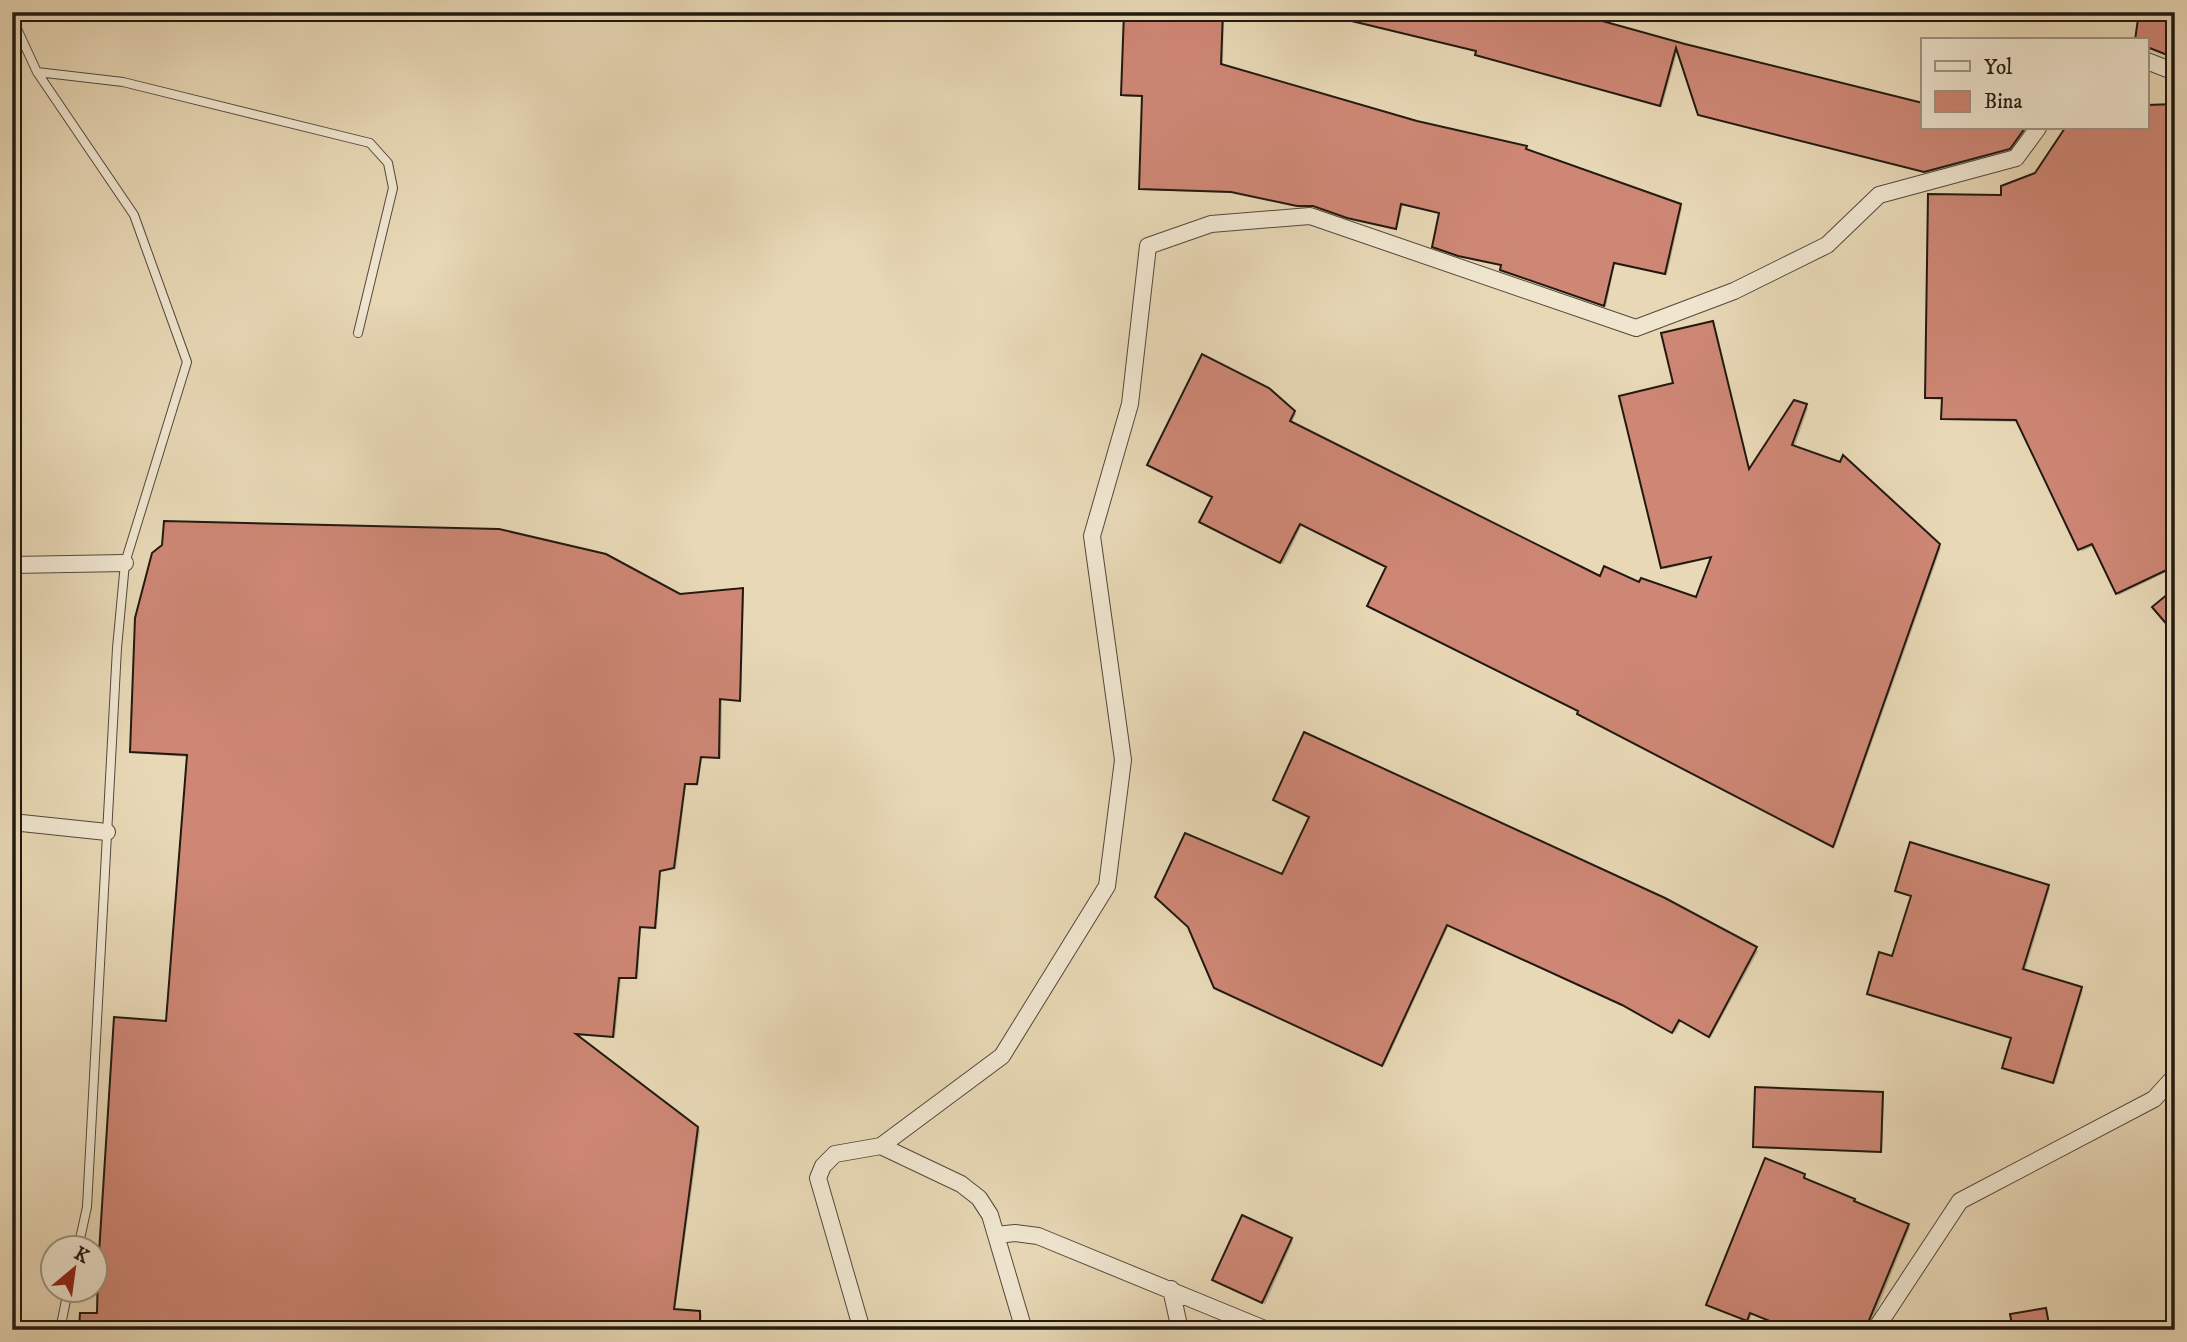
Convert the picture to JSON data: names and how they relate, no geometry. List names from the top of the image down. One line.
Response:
{"legend":["Yol","Bina"],"north":"top right"}
